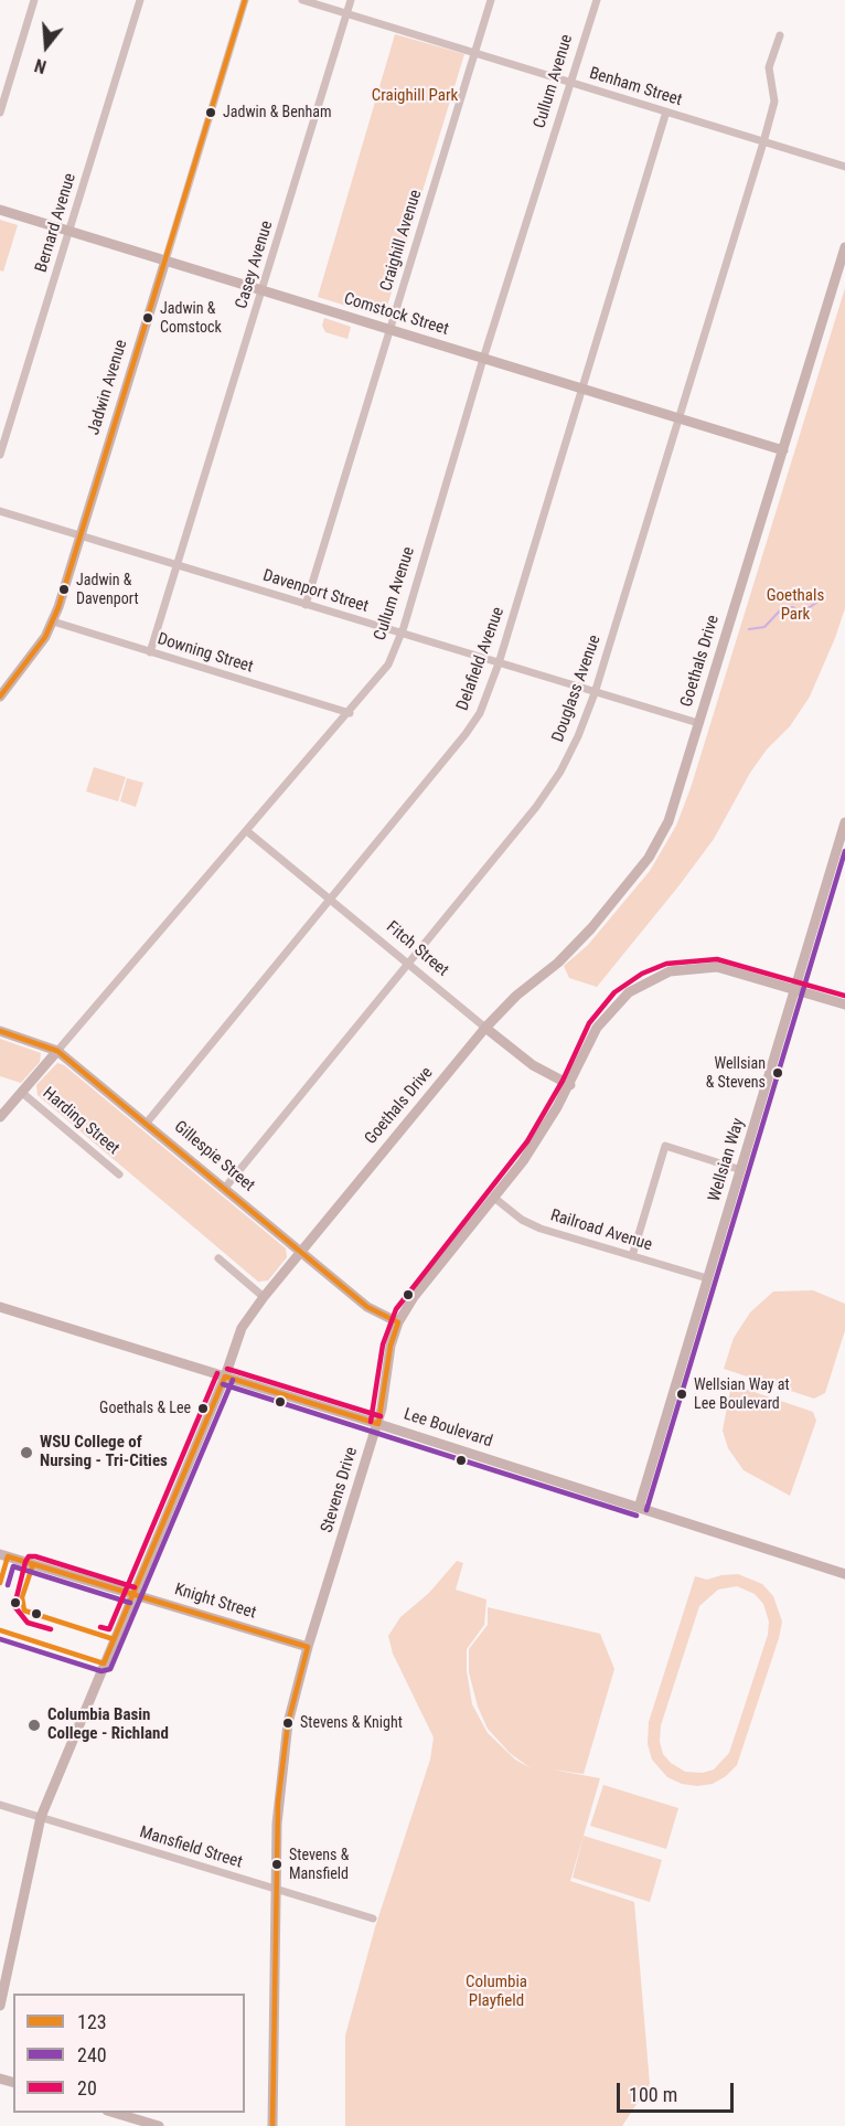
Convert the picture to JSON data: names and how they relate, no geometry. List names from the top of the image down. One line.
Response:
{"streets":{"street":["Cullum Avenue","Benham Street","Bernard Avenue","Craighill Avenue","Casey Avenue","Comstock Street","Jadwin Avenue","Davenport Street","Downing Street","Delafield Avenue","Goethals Drive","Douglass Avenue","Fitch Street","Harding Street","Gillespie Street","Wellsian Way","Railroad Avenue","Lee Boulevard","Stevens Drive","Knight Street","Mansfield Street"]},"crossings":[["Cullum Avenue","Benham Street"],["Cullum Avenue","Comstock Street"],["Cullum Avenue","Davenport Street"],["Cullum Avenue","Downing Street"],["Cullum Avenue","Fitch Street"],["Cullum Avenue","Harding Street"],["Cullum Avenue","Gillespie Street"],["Benham Street","Craighill Avenue"],["Benham Street","Casey Avenue"],["Benham Street","Delafield Avenue"],["Benham Street","Douglass Avenue"],["Bernard Avenue","Comstock Street"],["Craighill Avenue","Comstock Street"],["Craighill Avenue","Davenport Street"],["Casey Avenue","Comstock Street"],["Casey Avenue","Davenport Street"],["Casey Avenue","Downing Street"],["Comstock Street","Jadwin Avenue"],["Comstock Street","Delafield Avenue"],["Comstock Street","Goethals Drive"],["Comstock Street","Douglass Avenue"],["Jadwin Avenue","Davenport Street"],["Jadwin Avenue","Downing Street"],["Davenport Street","Delafield Avenue"],["Davenport Street","Goethals Drive"],["Davenport Street","Douglass Avenue"],["Delafield Avenue","Fitch Street"],["Delafield Avenue","Gillespie Street"],["Goethals Drive","Fitch Street"],["Goethals Drive","Gillespie Street"],["Goethals Drive","Lee Boulevard"],["Goethals Drive","Knight Street"],["Goethals Drive","Mansfield Street"],["Douglass Avenue","Fitch Street"],["Douglass Avenue","Gillespie Street"],["Fitch Street","Stevens Drive"],["Gillespie Street","Stevens Drive"],["Wellsian Way","Railroad Avenue"],["Wellsian Way","Lee Boulevard"],["Wellsian Way","Stevens Drive"],["Railroad Avenue","Stevens Drive"],["Lee Boulevard","Stevens Drive"],["Stevens Drive","Knight Street"],["Stevens Drive","Mansfield Street"]],"parks":["Craighill Park","Goethals Park","Columbia Playfield"],"places":["Jadwin & Benham","Jadwin & Comstock","Jadwin & Davenport","Wellsian & Stevens","Wellsian Way at Lee Boulevard","Goethals & Lee","WSU College of Nursing - Tri-Cities","Stevens & Knight","Columbia Basin College - Richland","Stevens & Mansfield"],"lines":["transit line 123","transit line 240","transit line 20"],"legend":["123","240","20"],"scale_bar":"100 m","north":"bottom"}
